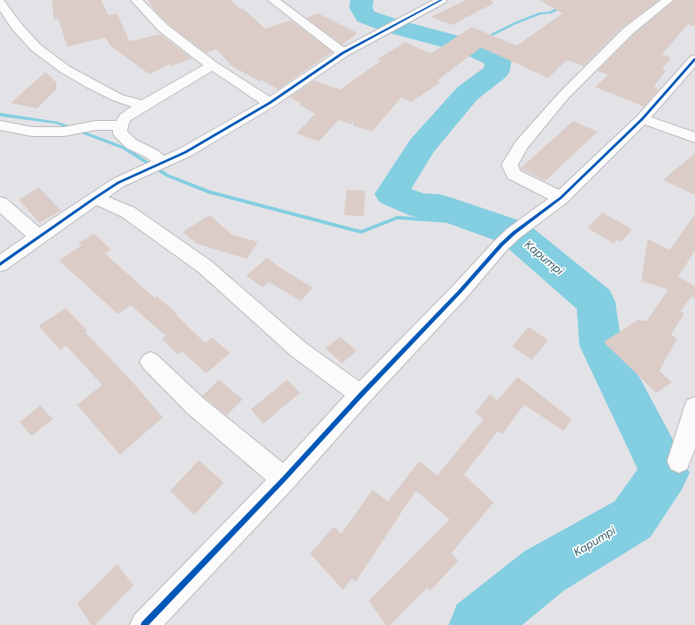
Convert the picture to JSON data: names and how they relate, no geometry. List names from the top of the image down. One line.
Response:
{"water":["Kapumpi"]}
